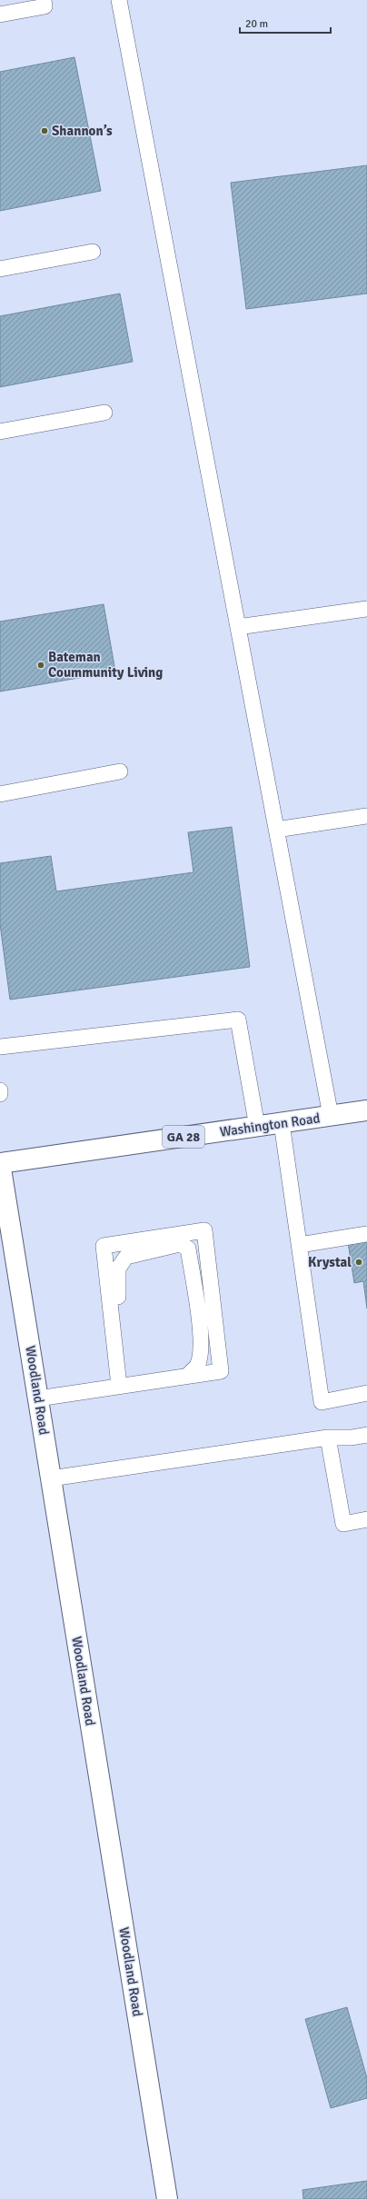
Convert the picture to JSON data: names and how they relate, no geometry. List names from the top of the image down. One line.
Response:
{"streets":{"street":["Washington Road","GA 28","Woodland Road"]},"crossings":[["Washington Road","Woodland Road"]],"places":["Shannon’s","Bateman Coummunity Living","Krystal"],"scale_bar":"20 m"}
